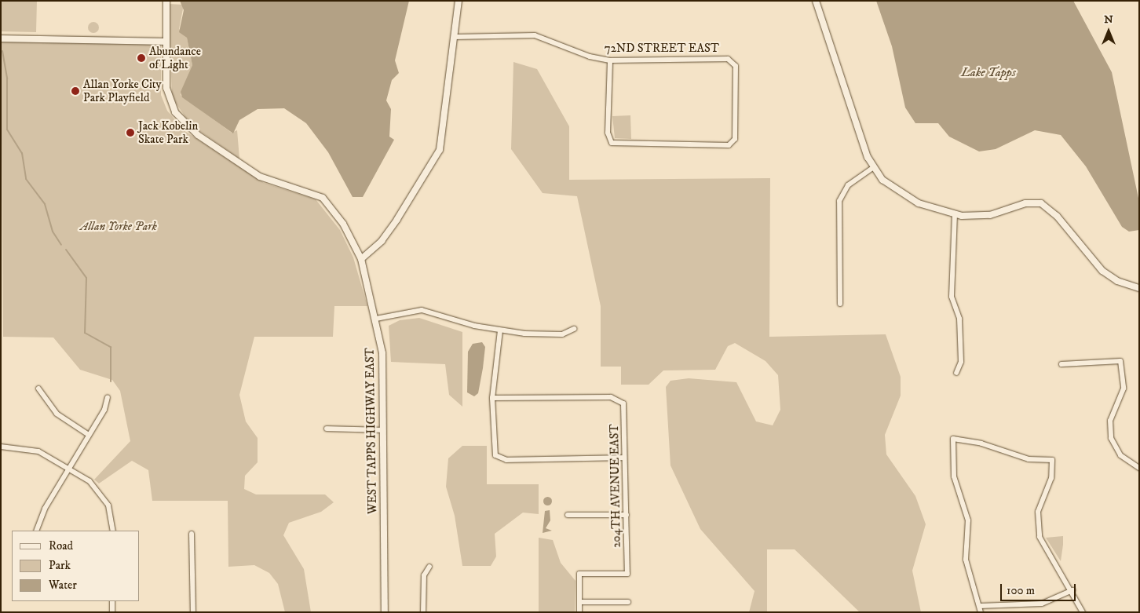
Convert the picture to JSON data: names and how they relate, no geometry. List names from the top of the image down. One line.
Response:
{"streets":{"street":["72ND STREET EAST","WEST TAPPS HIGHWAY EAST","204TH AVENUE EAST"]},"water":["Lake Tapps"],"parks":["Allan Yorke Park"],"places":["Abundance of Light","Allan Yorke City Park Playfield","Jack Kobelin Skate Park"],"legend":["Road","Park","Water"],"scale_bar":"100 m","north":"top"}
